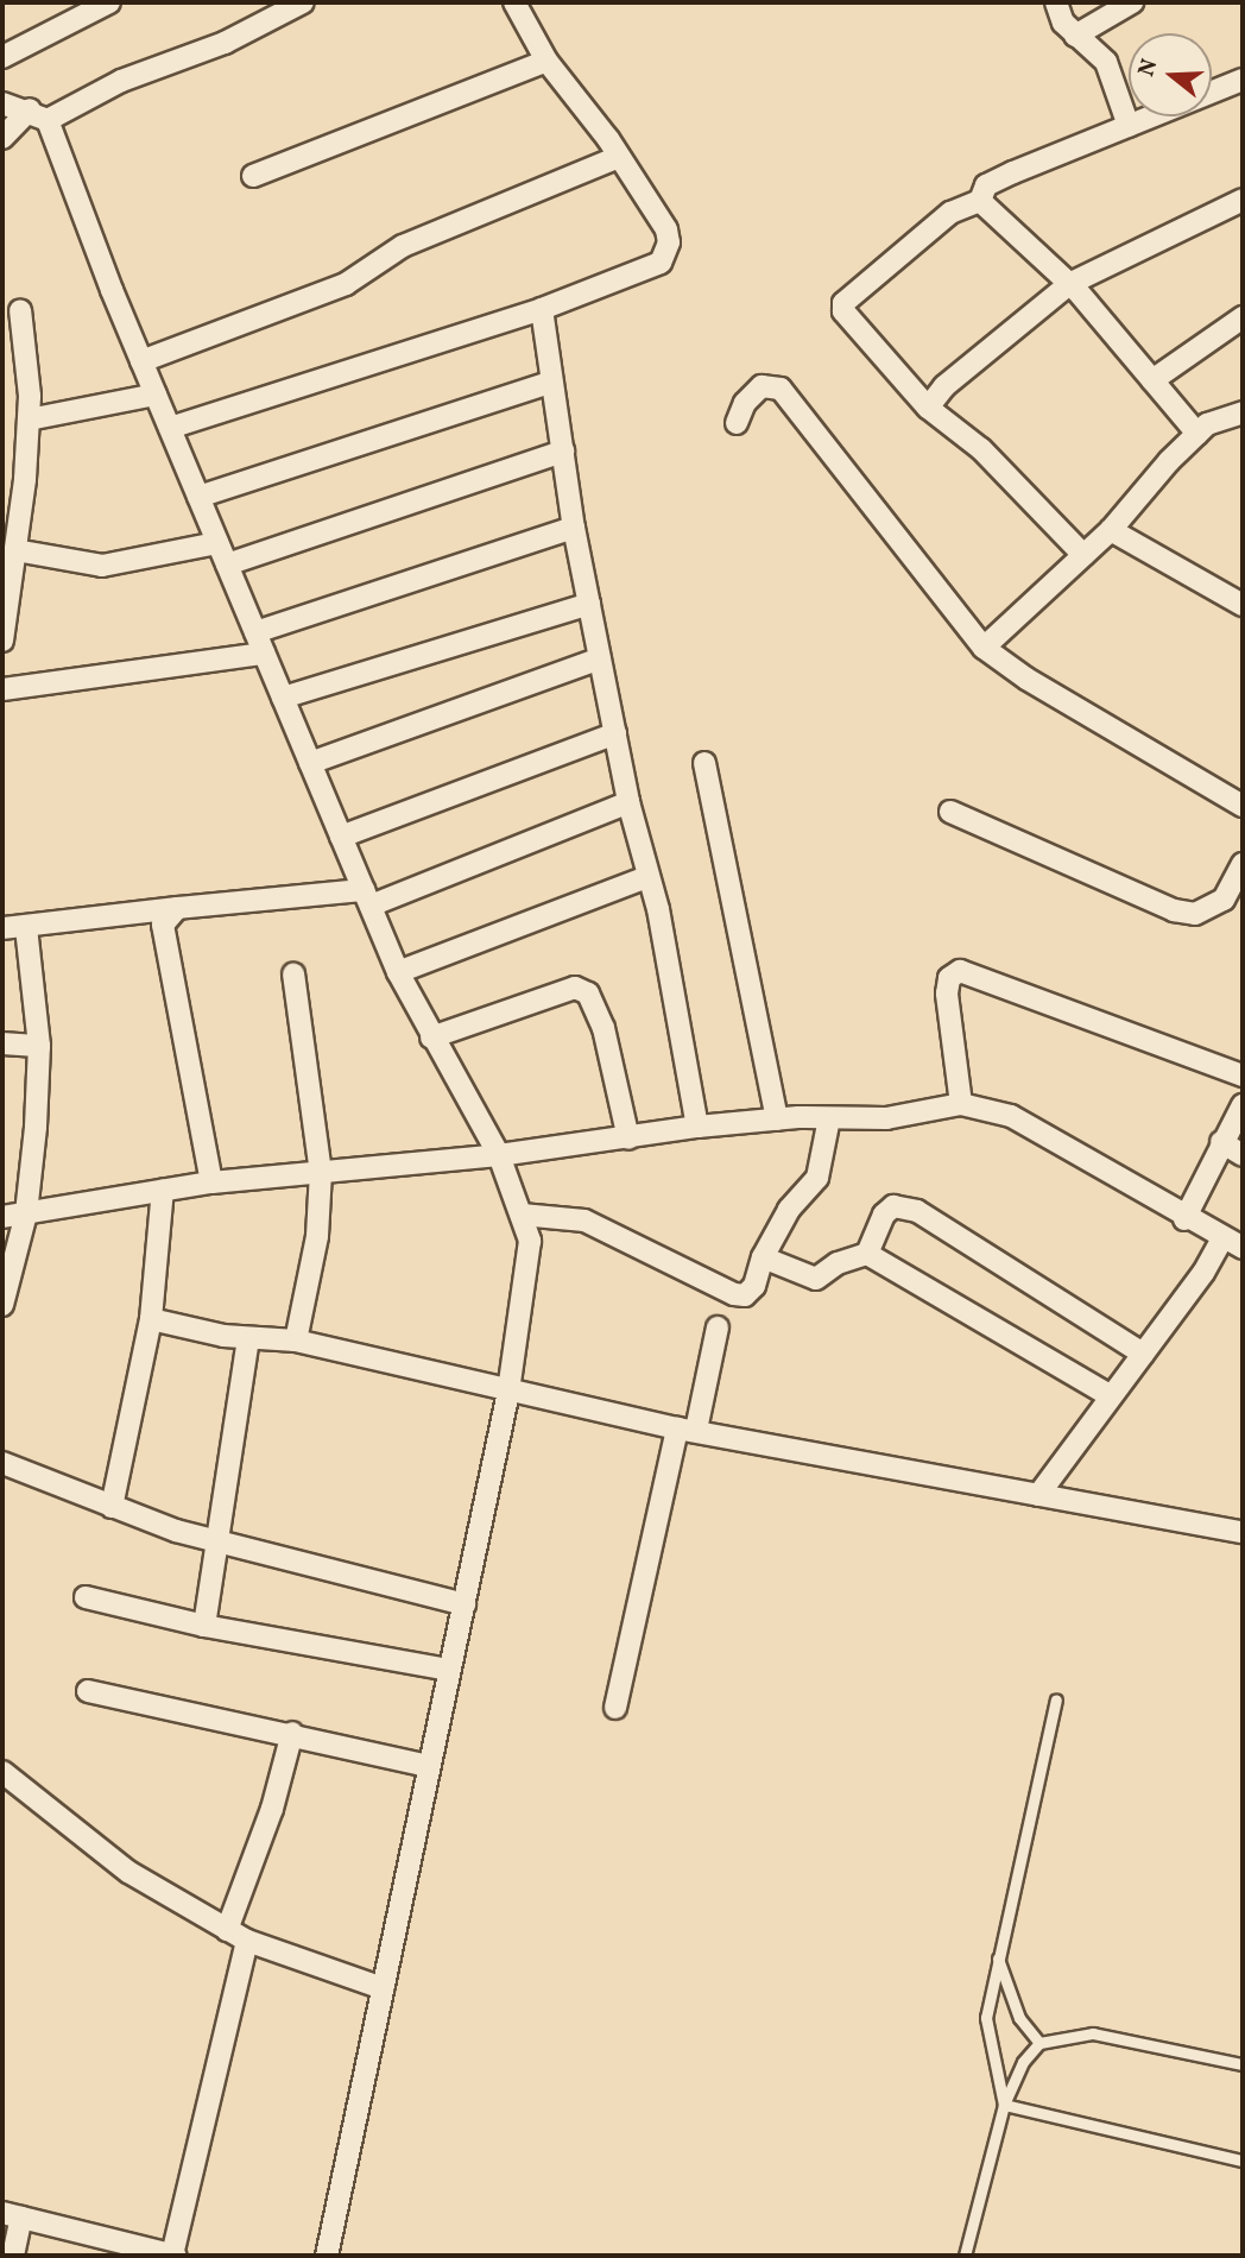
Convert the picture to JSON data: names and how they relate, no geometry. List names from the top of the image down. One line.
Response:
{"north":"left"}
